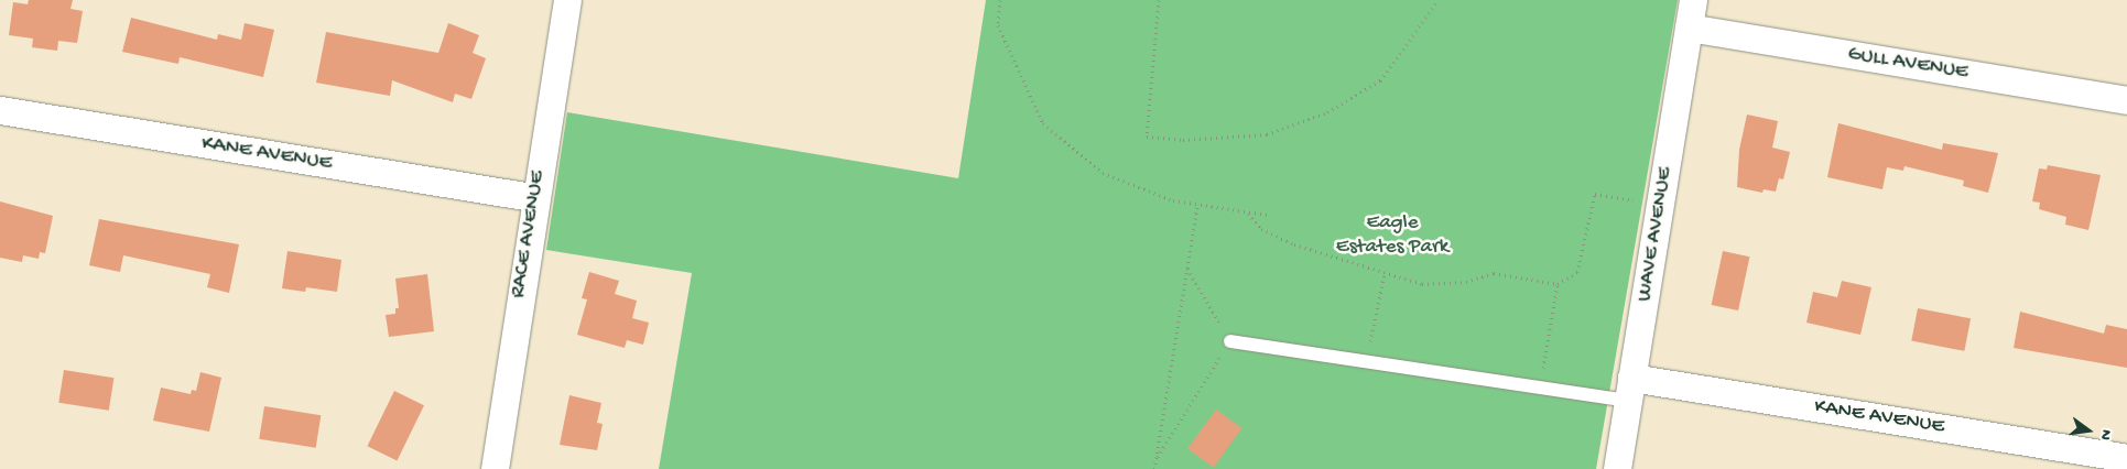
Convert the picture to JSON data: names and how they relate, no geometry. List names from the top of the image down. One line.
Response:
{"streets":{"street":["GULL AVENUE","KANE AVENUE","RACE AVENUE","WAVE AVENUE"]},"crossings":[["GULL AVENUE","WAVE AVENUE"],["KANE AVENUE","RACE AVENUE"],["KANE AVENUE","WAVE AVENUE"]],"parks":["Eagle Estates Park"],"north":"right"}
